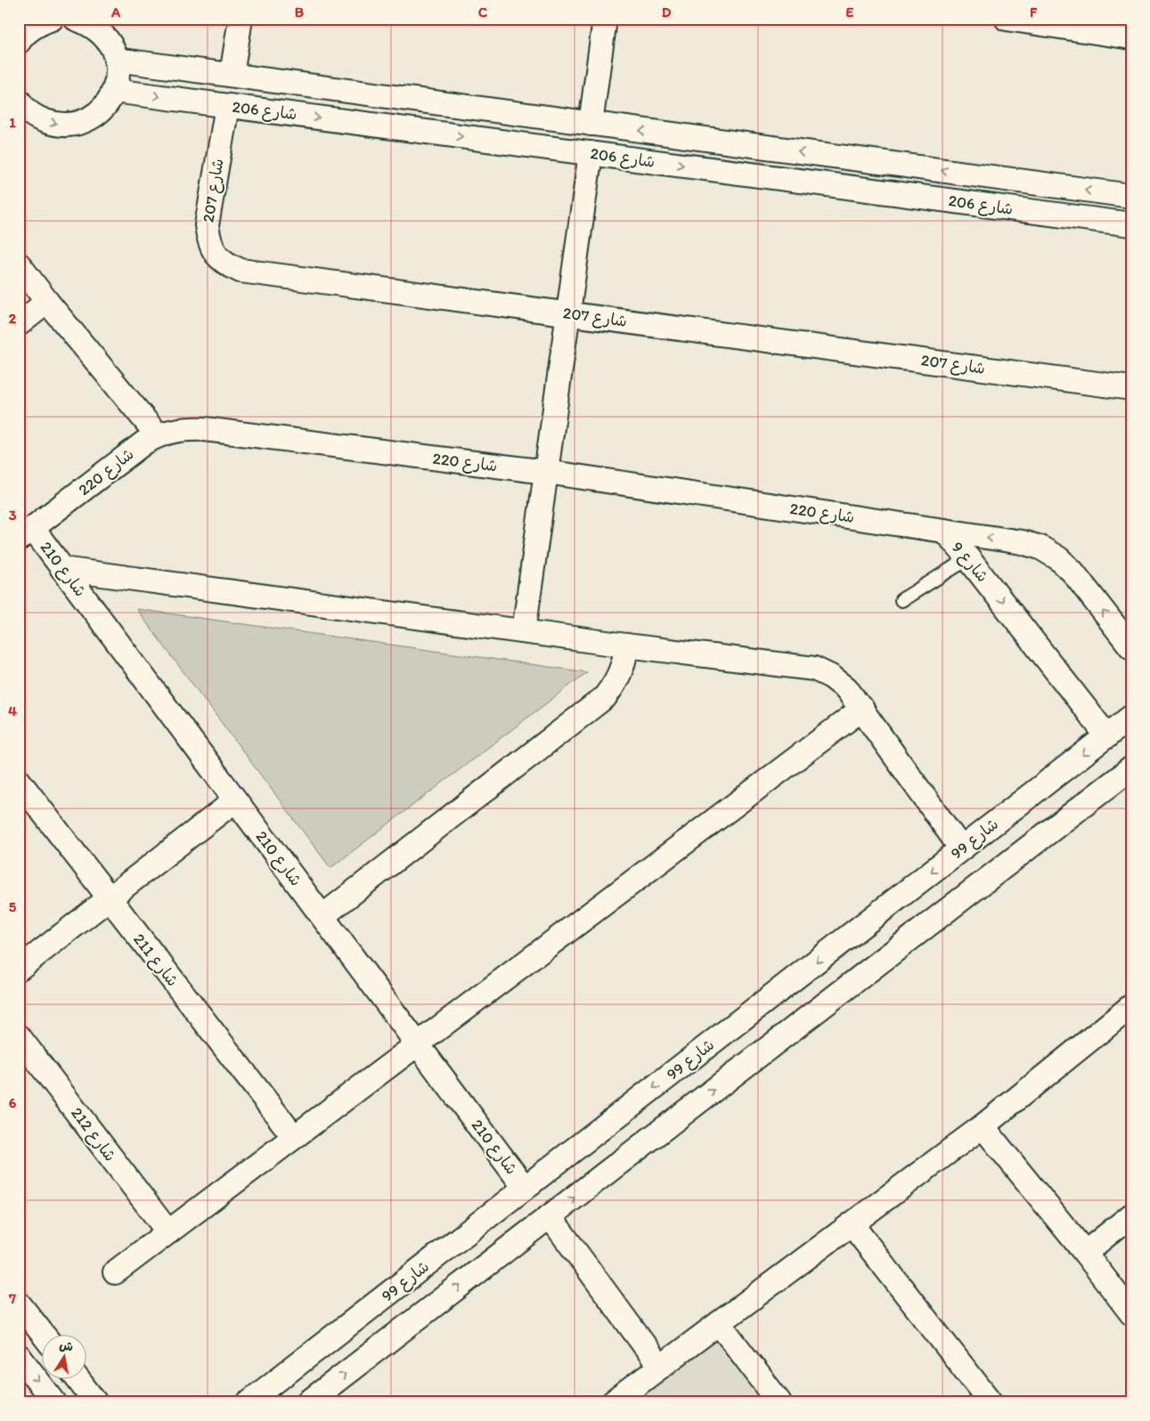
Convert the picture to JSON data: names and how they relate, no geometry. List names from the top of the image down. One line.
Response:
{"streets":{"street":["شارع 206","شارع 207","شارع 220","شارع 9","شارع 210","شارع 99","شارع 211","شارع 212"]},"crossings":[["شارع 206","شارع 207"],["شارع 220","شارع 9"],["شارع 220","شارع 210"],["شارع 9","شارع 99"],["شارع 210","شارع 99"]],"north":"top","grid":{"columns":["A","B","C","D","E","F"],"rows":["1","2","3","4","5","6","7"]}}
